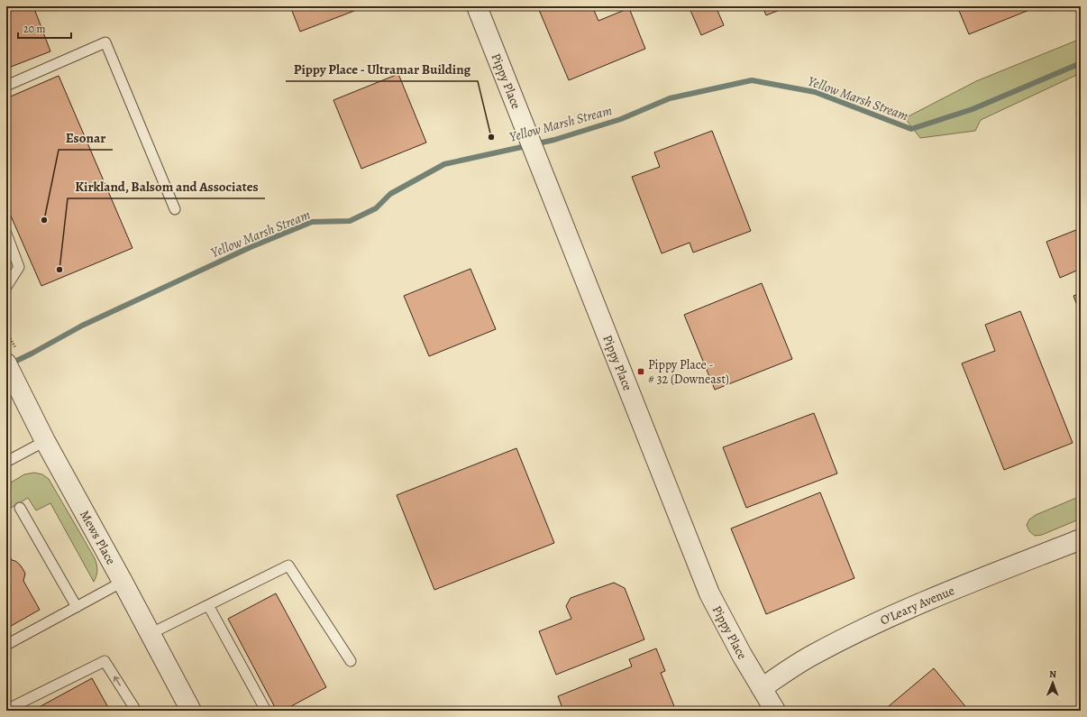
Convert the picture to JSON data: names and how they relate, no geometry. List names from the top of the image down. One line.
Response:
{"streets":{"street":["Pippy Place","Mews Place","O'Leary Avenue"]},"crossings":[["Pippy Place","O'Leary Avenue"]],"water":["Yellow Marsh Stream"],"places":{"other":["Pippy Place - Ultramar Building","Esonar","Kirkland, Balsom and Associates"],"transit":["Pippy Place - # 32 (Downeast)"]},"scale_bar":"20 m","north":"top"}
